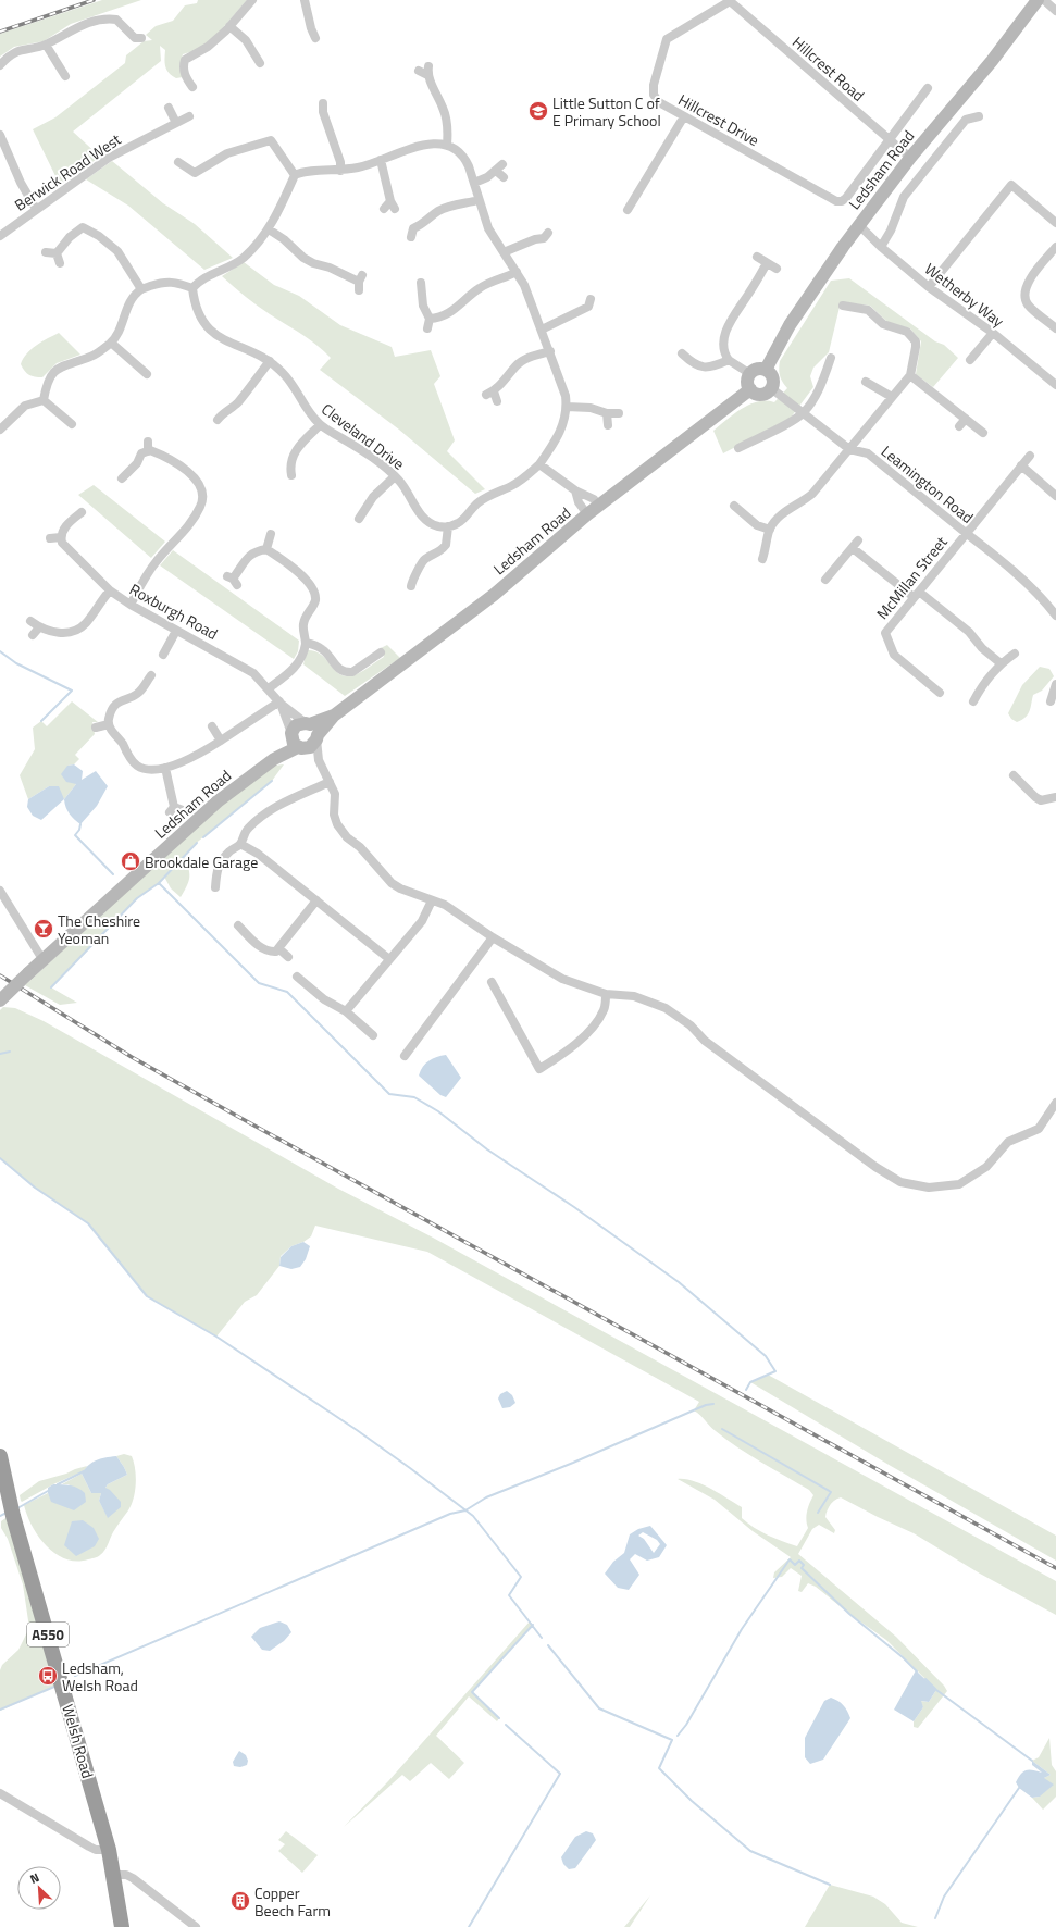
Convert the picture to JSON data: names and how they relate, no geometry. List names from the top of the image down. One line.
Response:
{"streets":{"highway":["A550","Welsh Road"],"main road":["Ledsham Road"],"street":["Hillcrest Road","Hillcrest Drive","Berwick Road West","Wetherby Way","Cleveland Drive","Leamington Road","McMillan Street","Roxburgh Road"]},"crossings":[["Hillcrest Road","Hillcrest Drive"],["Hillcrest Road","Ledsham Road"],["Hillcrest Drive","Ledsham Road"],["Ledsham Road","Wetherby Way"],["Ledsham Road","Leamington Road"],["Ledsham Road","Roxburgh Road"],["Leamington Road","McMillan Street"]],"places":{"school or university":["Little Sutton C of E Primary School"],"shop":["Brookdale Garage"],"bar":["The Cheshire Yeoman"],"bus stop":["Ledsham, Welsh Road"],"building":["Copper Beech Farm"]},"north":"top left"}
